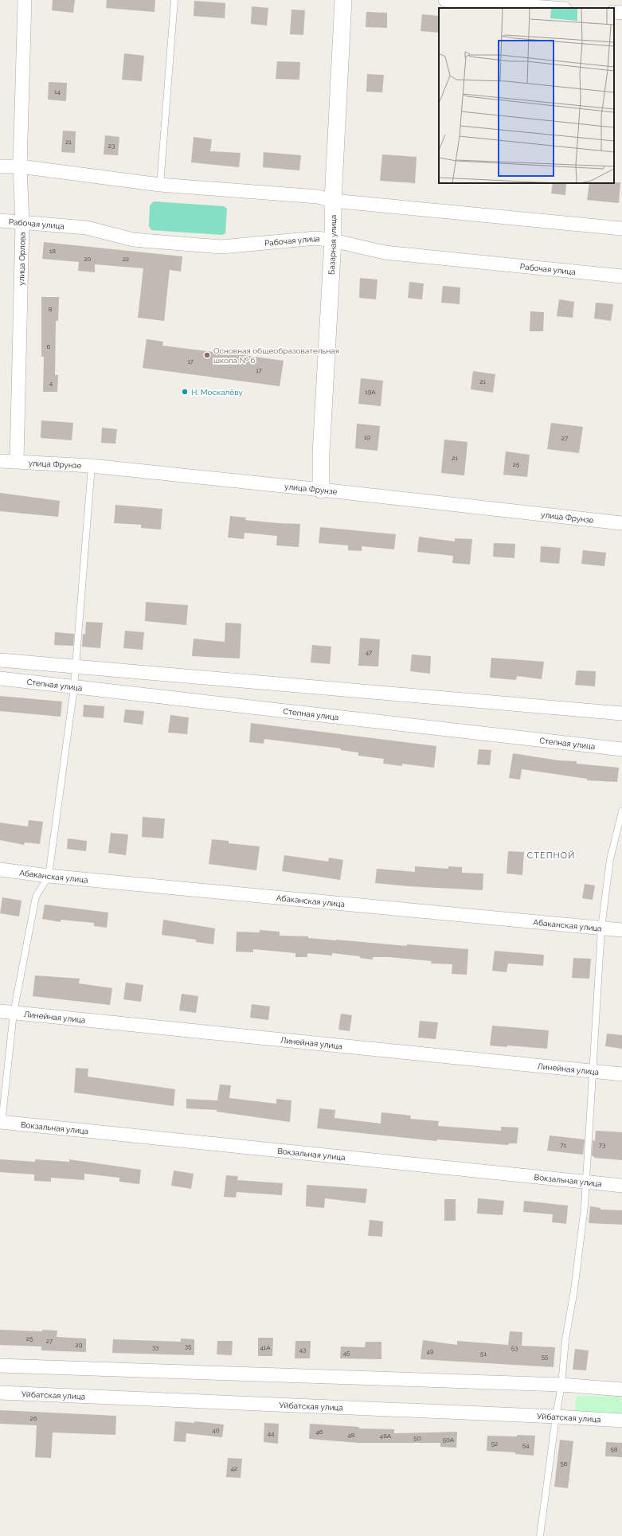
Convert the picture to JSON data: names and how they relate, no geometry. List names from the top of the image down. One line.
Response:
{"streets":{"street":["Рабочая улица","Базарная улица","улица Орлова","улица Фрунзе","Степная улица","Абаканская улица","Линейная улица","Вокзальная улица","Уйбатская улица"]},"crossings":[["Рабочая улица","Базарная улица"],["Рабочая улица","улица Орлова"],["Базарная улица","улица Фрунзе"],["улица Орлова","улица Фрунзе"]],"districts":["СТЕПНОЙ"],"places":["Основная общеобразовательная школа № 6","Н. Москалёву"],"house_numbers":["14","21","23","18","20","22","8","6","17","17","21","4","19А","19","27","21","25","47","71","73","25","27","29","35","33","41А","53","43","49","45","51","55","26","40","46","44","48","48А","50","50А","52","54","58","56","42"]}
